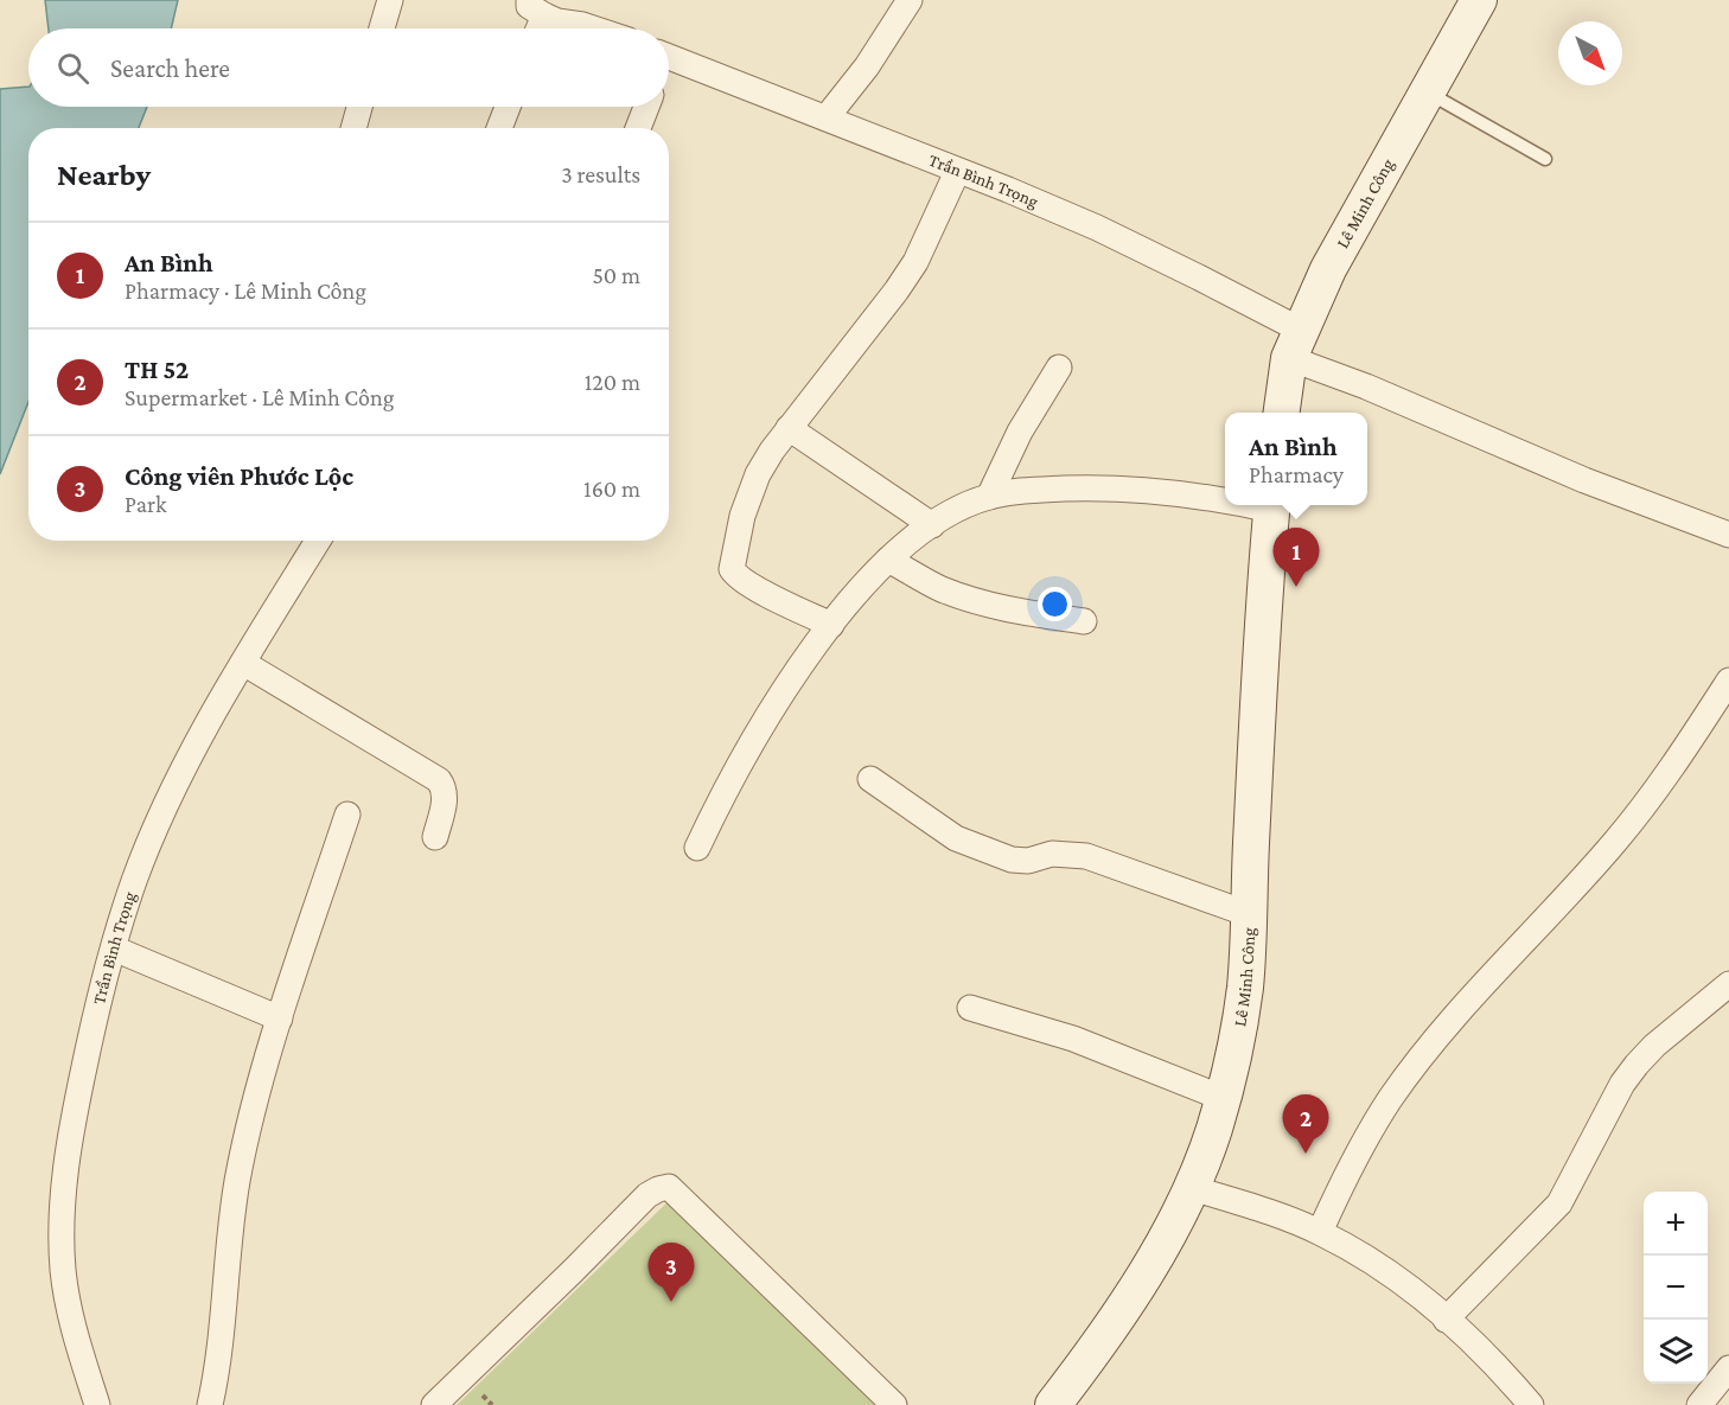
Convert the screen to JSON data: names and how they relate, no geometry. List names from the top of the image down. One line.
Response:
{"streets":{"main road":["Lê Minh Công"],"street":["Trần Bình Trọng"]},"crossings":[["Trần Bình Trọng","Lê Minh Công"]],"north":"bottom right","page":{"search":"Search here","heading":["Nearby","3 results"],"list":[{"mark":"1","name":"An Bình","note":"Pharmacy · Lê Minh Công","value":"50 m"},{"mark":"2","name":"TH 52","note":"Supermarket · Lê Minh Công","value":"120 m"},{"mark":"3","name":"Công viên Phước Lộc","note":"Park","value":"160 m"}],"popup":["An Bình","Pharmacy"],"pins":["1","2","3"],"map_buttons":["+","−"]}}
